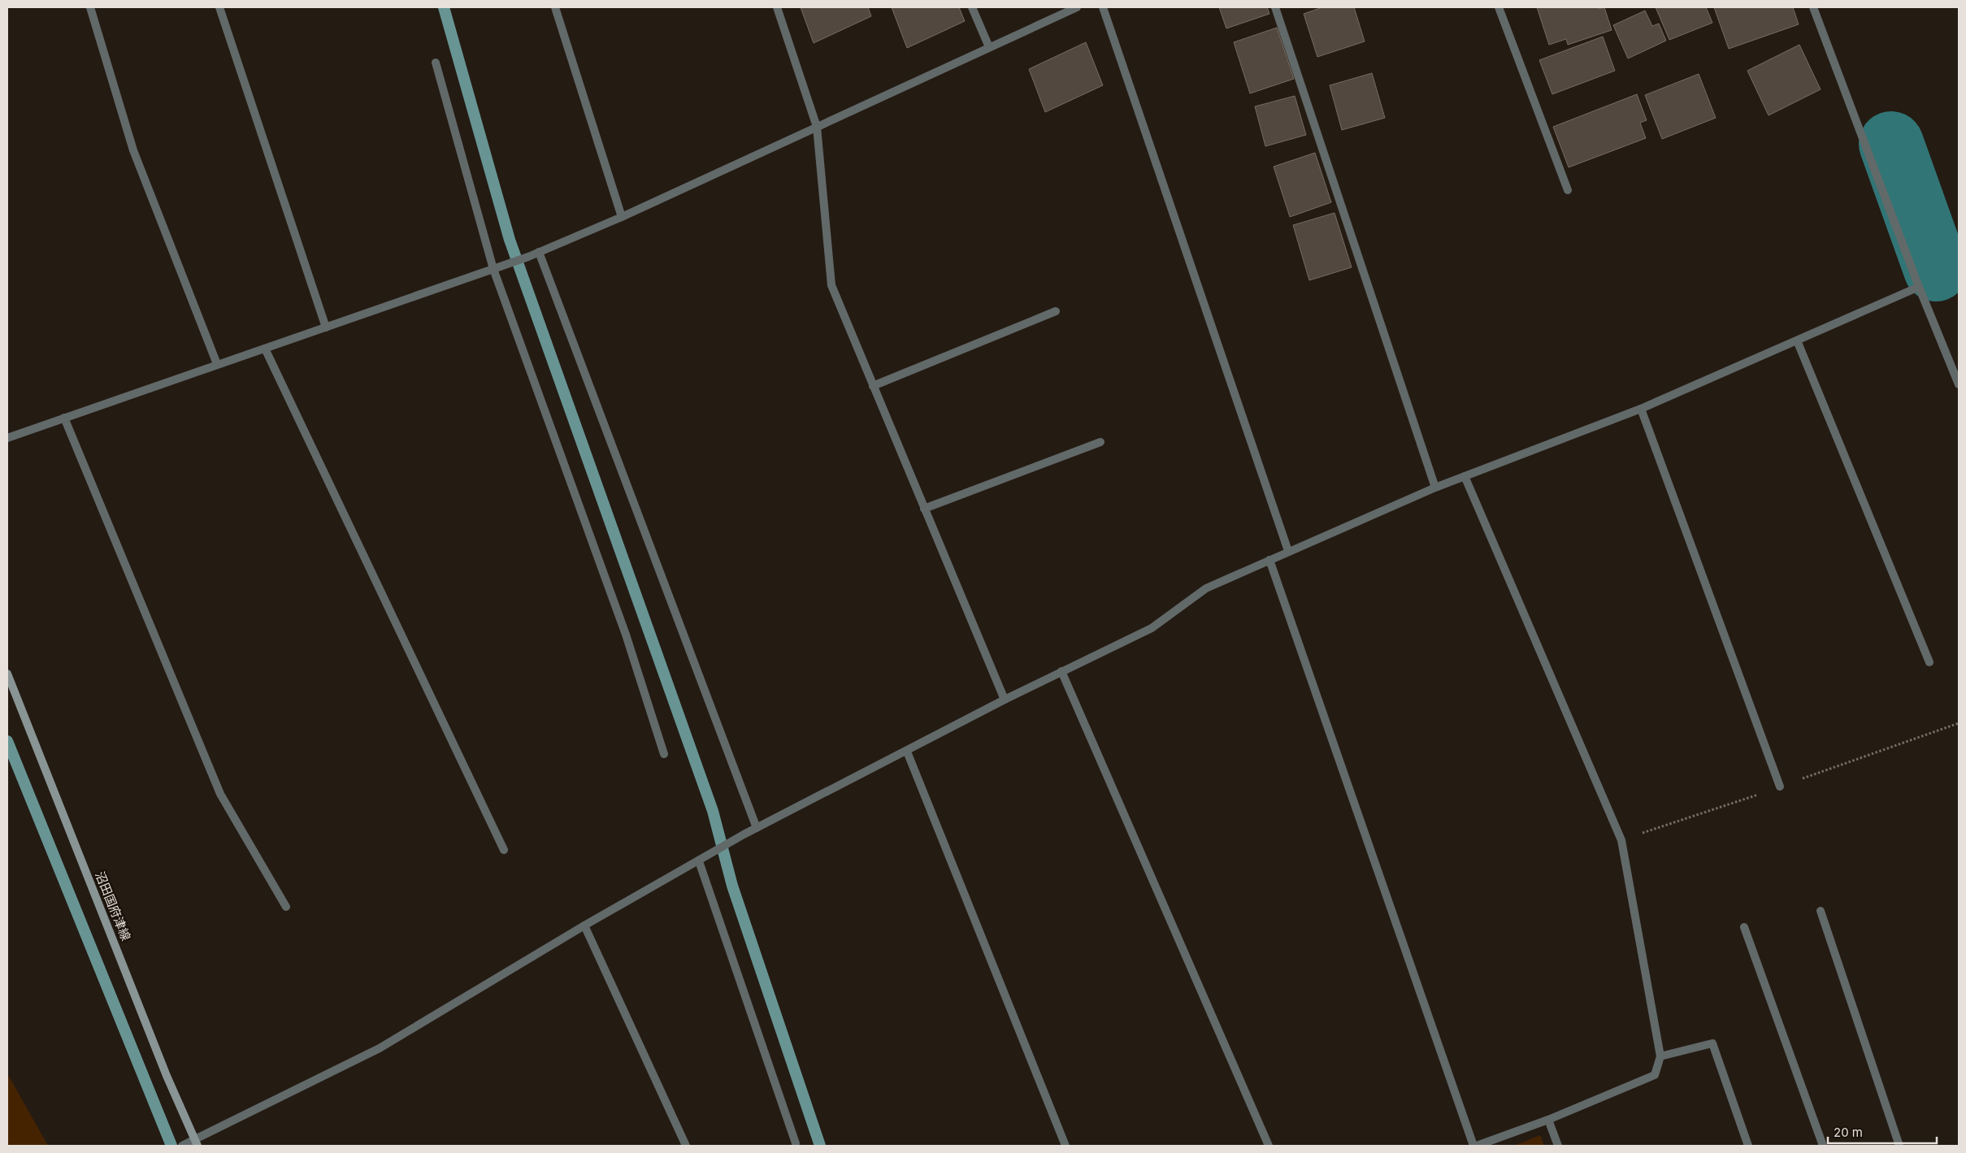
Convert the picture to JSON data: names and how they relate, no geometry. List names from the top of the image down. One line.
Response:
{"streets":{"main road":["沼田国府津線"]},"scale_bar":"20 m"}
